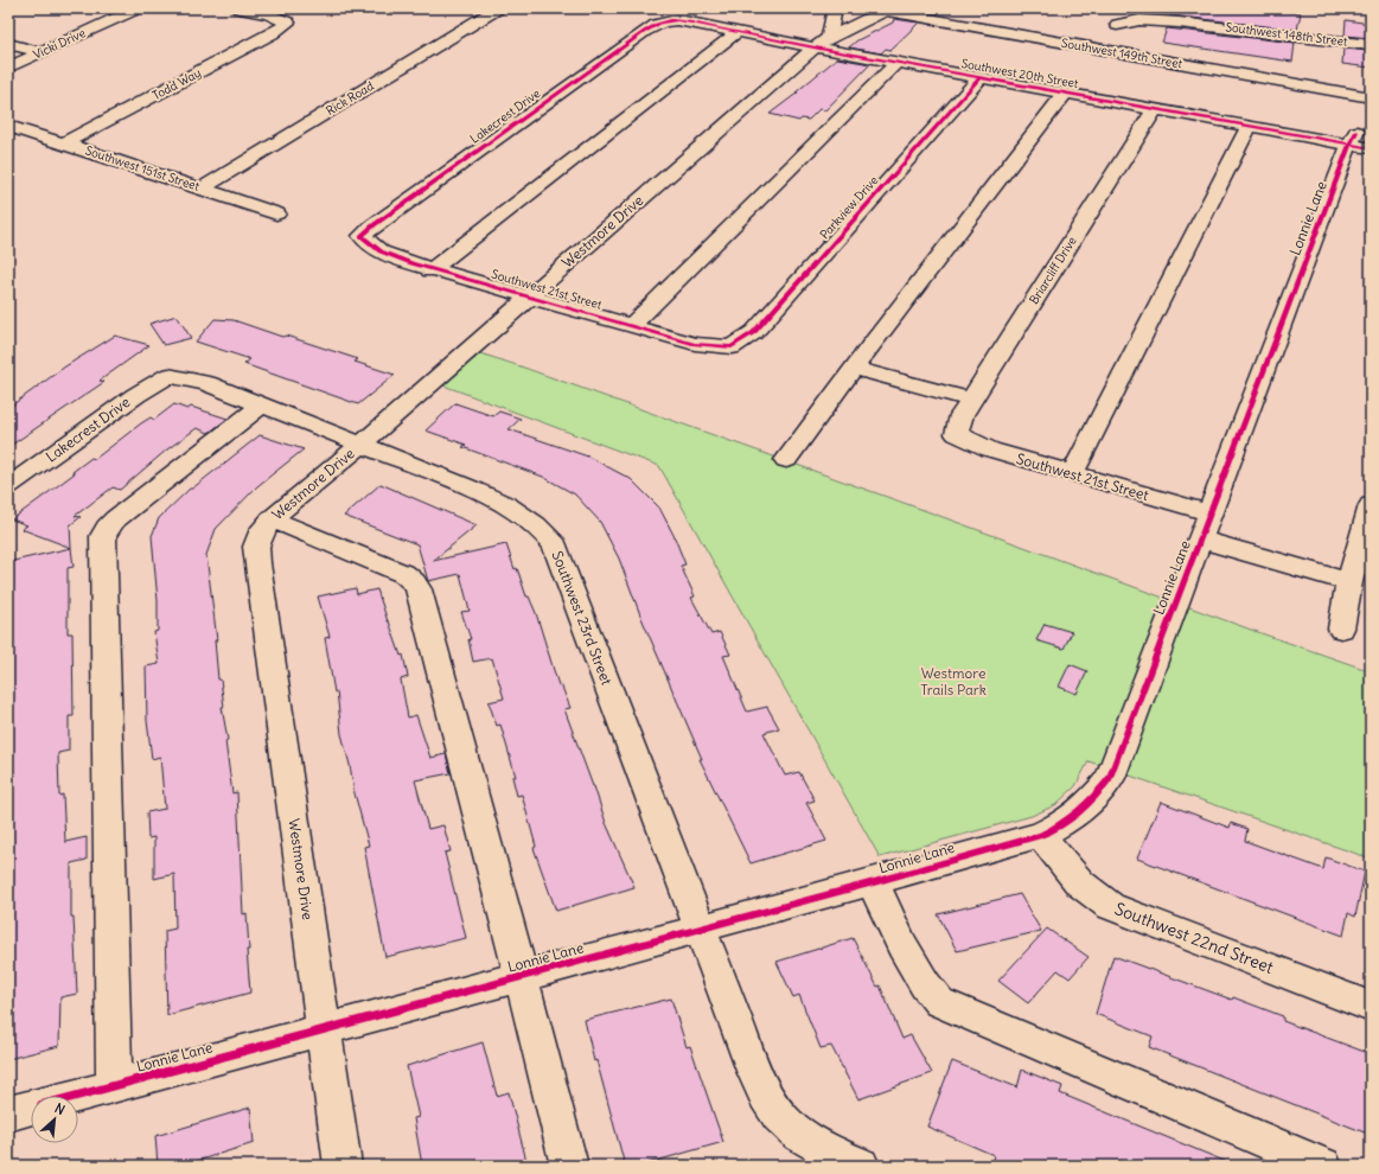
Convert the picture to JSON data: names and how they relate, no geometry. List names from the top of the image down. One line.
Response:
{"streets":{"street":["Southwest 148th Street","Vicki Drive","Southwest 149th Street","Southwest 20th Street","Todd Way","Rick Road","Lakecrest Drive","Southwest 151st Street","Parkview Drive","Lonnie Lane","Westmore Drive","Briarcliff Drive","Southwest 21st Street","Southwest 23rd Street","Southwest 22nd Street"]},"crossings":[["Southwest 149th Street","Southwest 20th Street"],["Southwest 149th Street","Lonnie Lane"],["Southwest 149th Street","Westmore Drive"],["Southwest 20th Street","Lakecrest Drive"],["Southwest 20th Street","Parkview Drive"],["Southwest 20th Street","Lonnie Lane"],["Southwest 20th Street","Westmore Drive"],["Southwest 20th Street","Briarcliff Drive"],["Todd Way","Southwest 151st Street"],["Rick Road","Southwest 151st Street"],["Lakecrest Drive","Southwest 21st Street"],["Lakecrest Drive","Southwest 23rd Street"],["Parkview Drive","Southwest 21st Street"],["Lonnie Lane","Westmore Drive"],["Lonnie Lane","Southwest 21st Street"],["Lonnie Lane","Southwest 23rd Street"],["Lonnie Lane","Southwest 22nd Street"],["Westmore Drive","Southwest 21st Street"],["Westmore Drive","Southwest 23rd Street"],["Briarcliff Drive","Southwest 21st Street"]],"parks":["Westmore Trails Park"],"north":"top right"}
